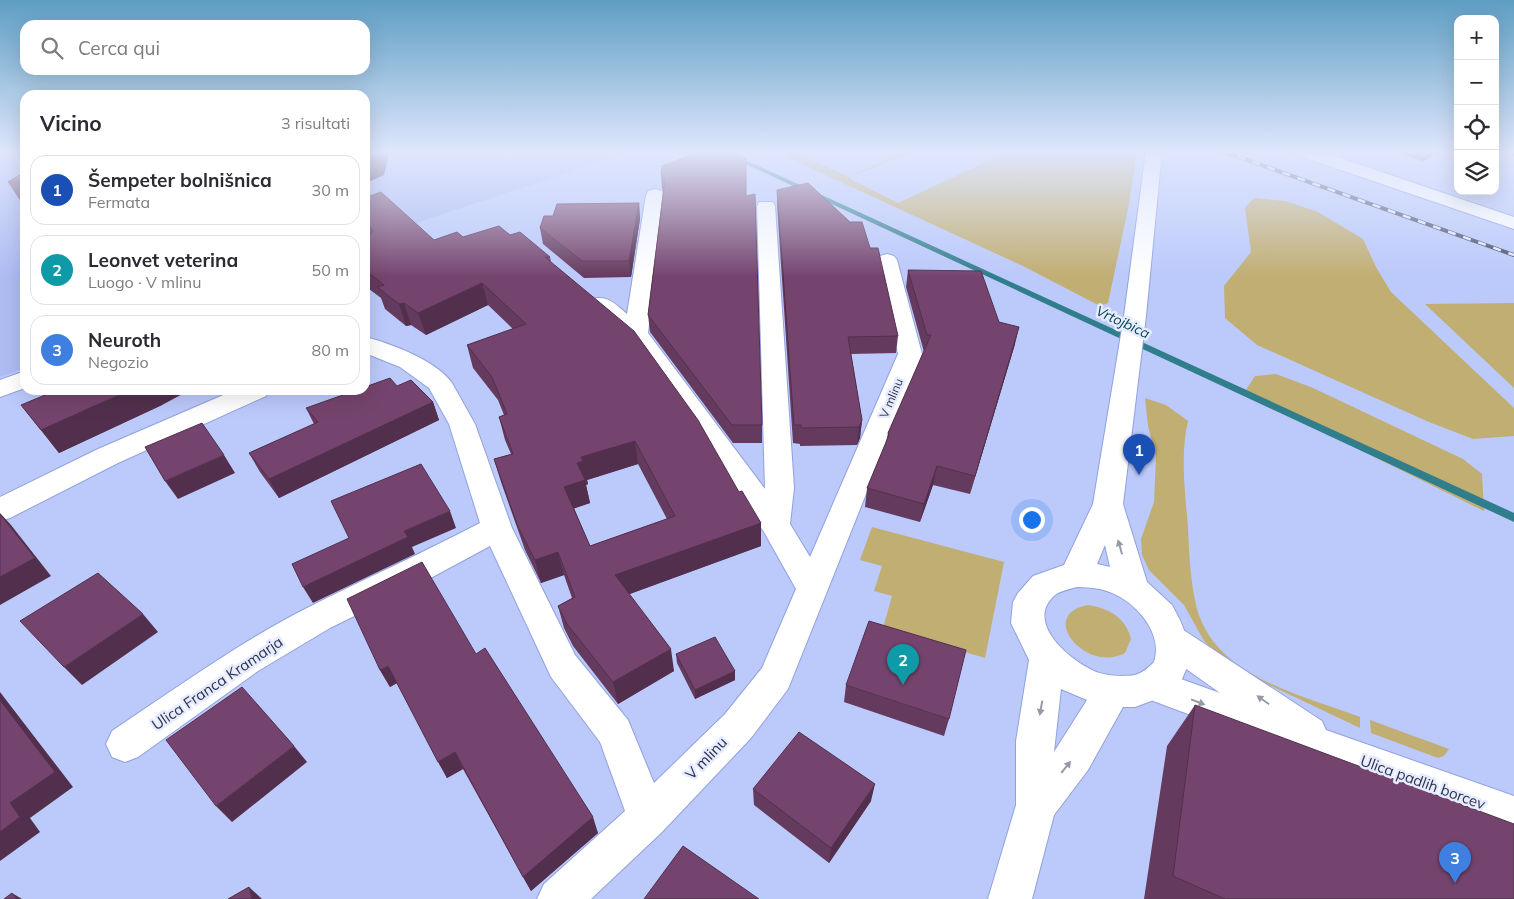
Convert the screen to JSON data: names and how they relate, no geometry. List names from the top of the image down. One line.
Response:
{"streets":{"street":["V mlinu","Ulica Franca Kramarja","Ulica padlih borcev"]},"water":["Vrtojbica"],"page":{"map_buttons":["+","−"],"search":"Cerca qui","heading":["Vicino","3 risultati"],"list":[{"mark":"1","name":"Šempeter bolnišnica","note":"Fermata","value":"30 m"},{"mark":"2","name":"Leonvet veterina","note":"Luogo · V mlinu","value":"50 m"},{"mark":"3","name":"Neuroth","note":"Negozio","value":"80 m"}],"pins":["1","2","3"]}}
